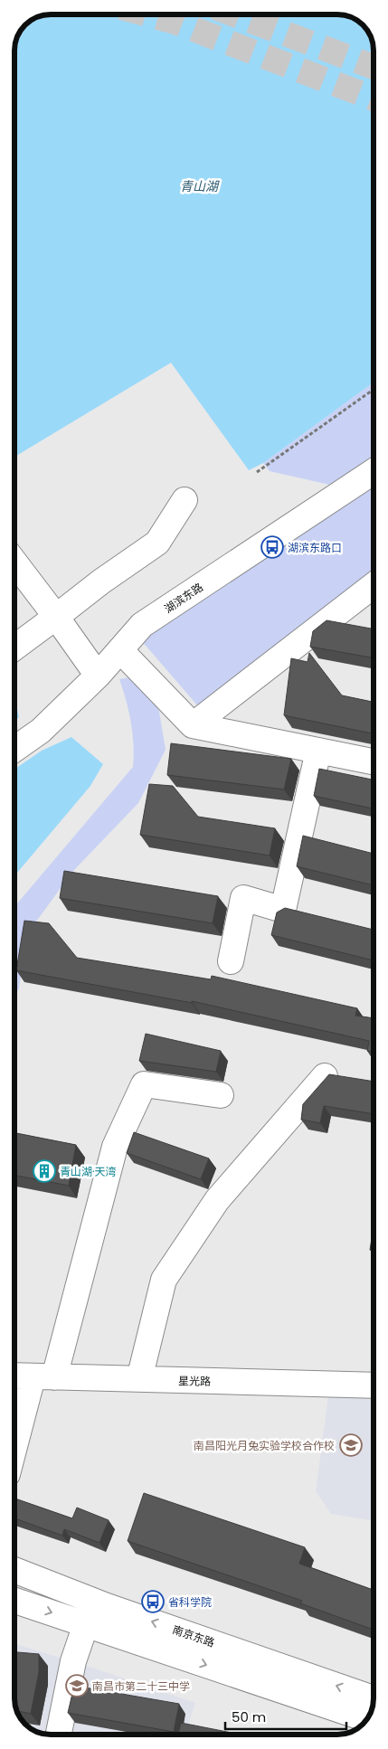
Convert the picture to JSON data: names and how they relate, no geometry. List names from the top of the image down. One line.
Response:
{"streets":{"main road":["湖滨东路","星光路","南京东路"]},"water":["青山湖"],"places":{"bus stop":["湖滨东路口","省科学院"],"building":["青山湖·天湾"],"school or university":["南昌阳光月兔实验学校合作校","南昌市第二十三中学"]},"scale_bar":"50 m"}
